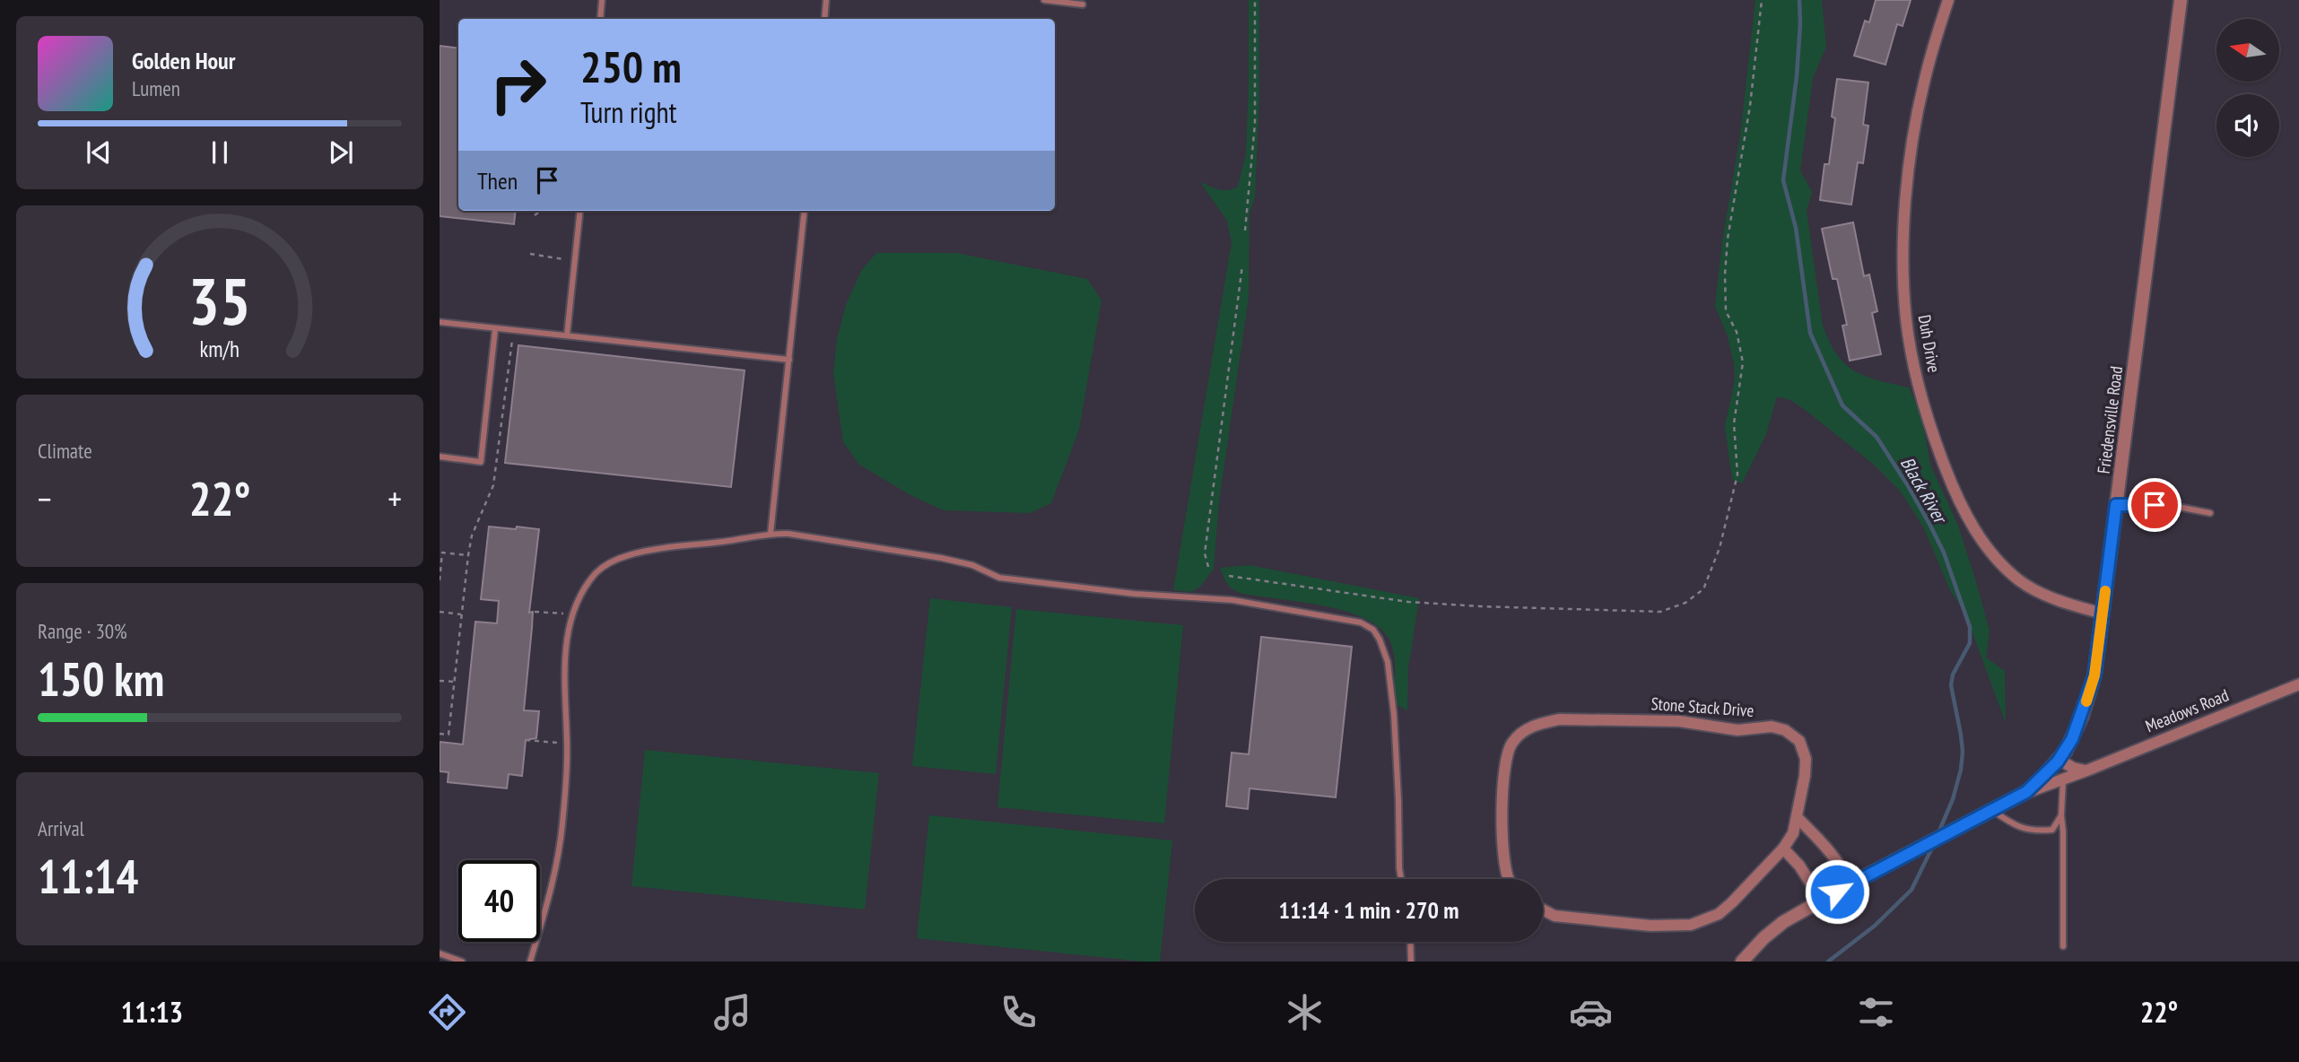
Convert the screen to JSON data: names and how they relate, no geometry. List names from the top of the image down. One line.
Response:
{"streets":{"street":["Duh Drive","Friedensville Road","Stone Stack Drive","Meadows Road"]},"crossings":[["Duh Drive","Friedensville Road"],["Friedensville Road","Meadows Road"]],"water":["Black River"],"north":"left","page":{"turn":["250 m","Turn right"],"song":["Golden Hour","Lumen"],"then":"Then","tile":["Climate",["Range · 30%","150 km"],["Arrival","11:14"]],"heat":["−","22°","+"],"limit":"40","trip":"11:14 · 1 min · 270 m","tabs":["11:13","22°"],"gauge":["35","km/h"]}}
